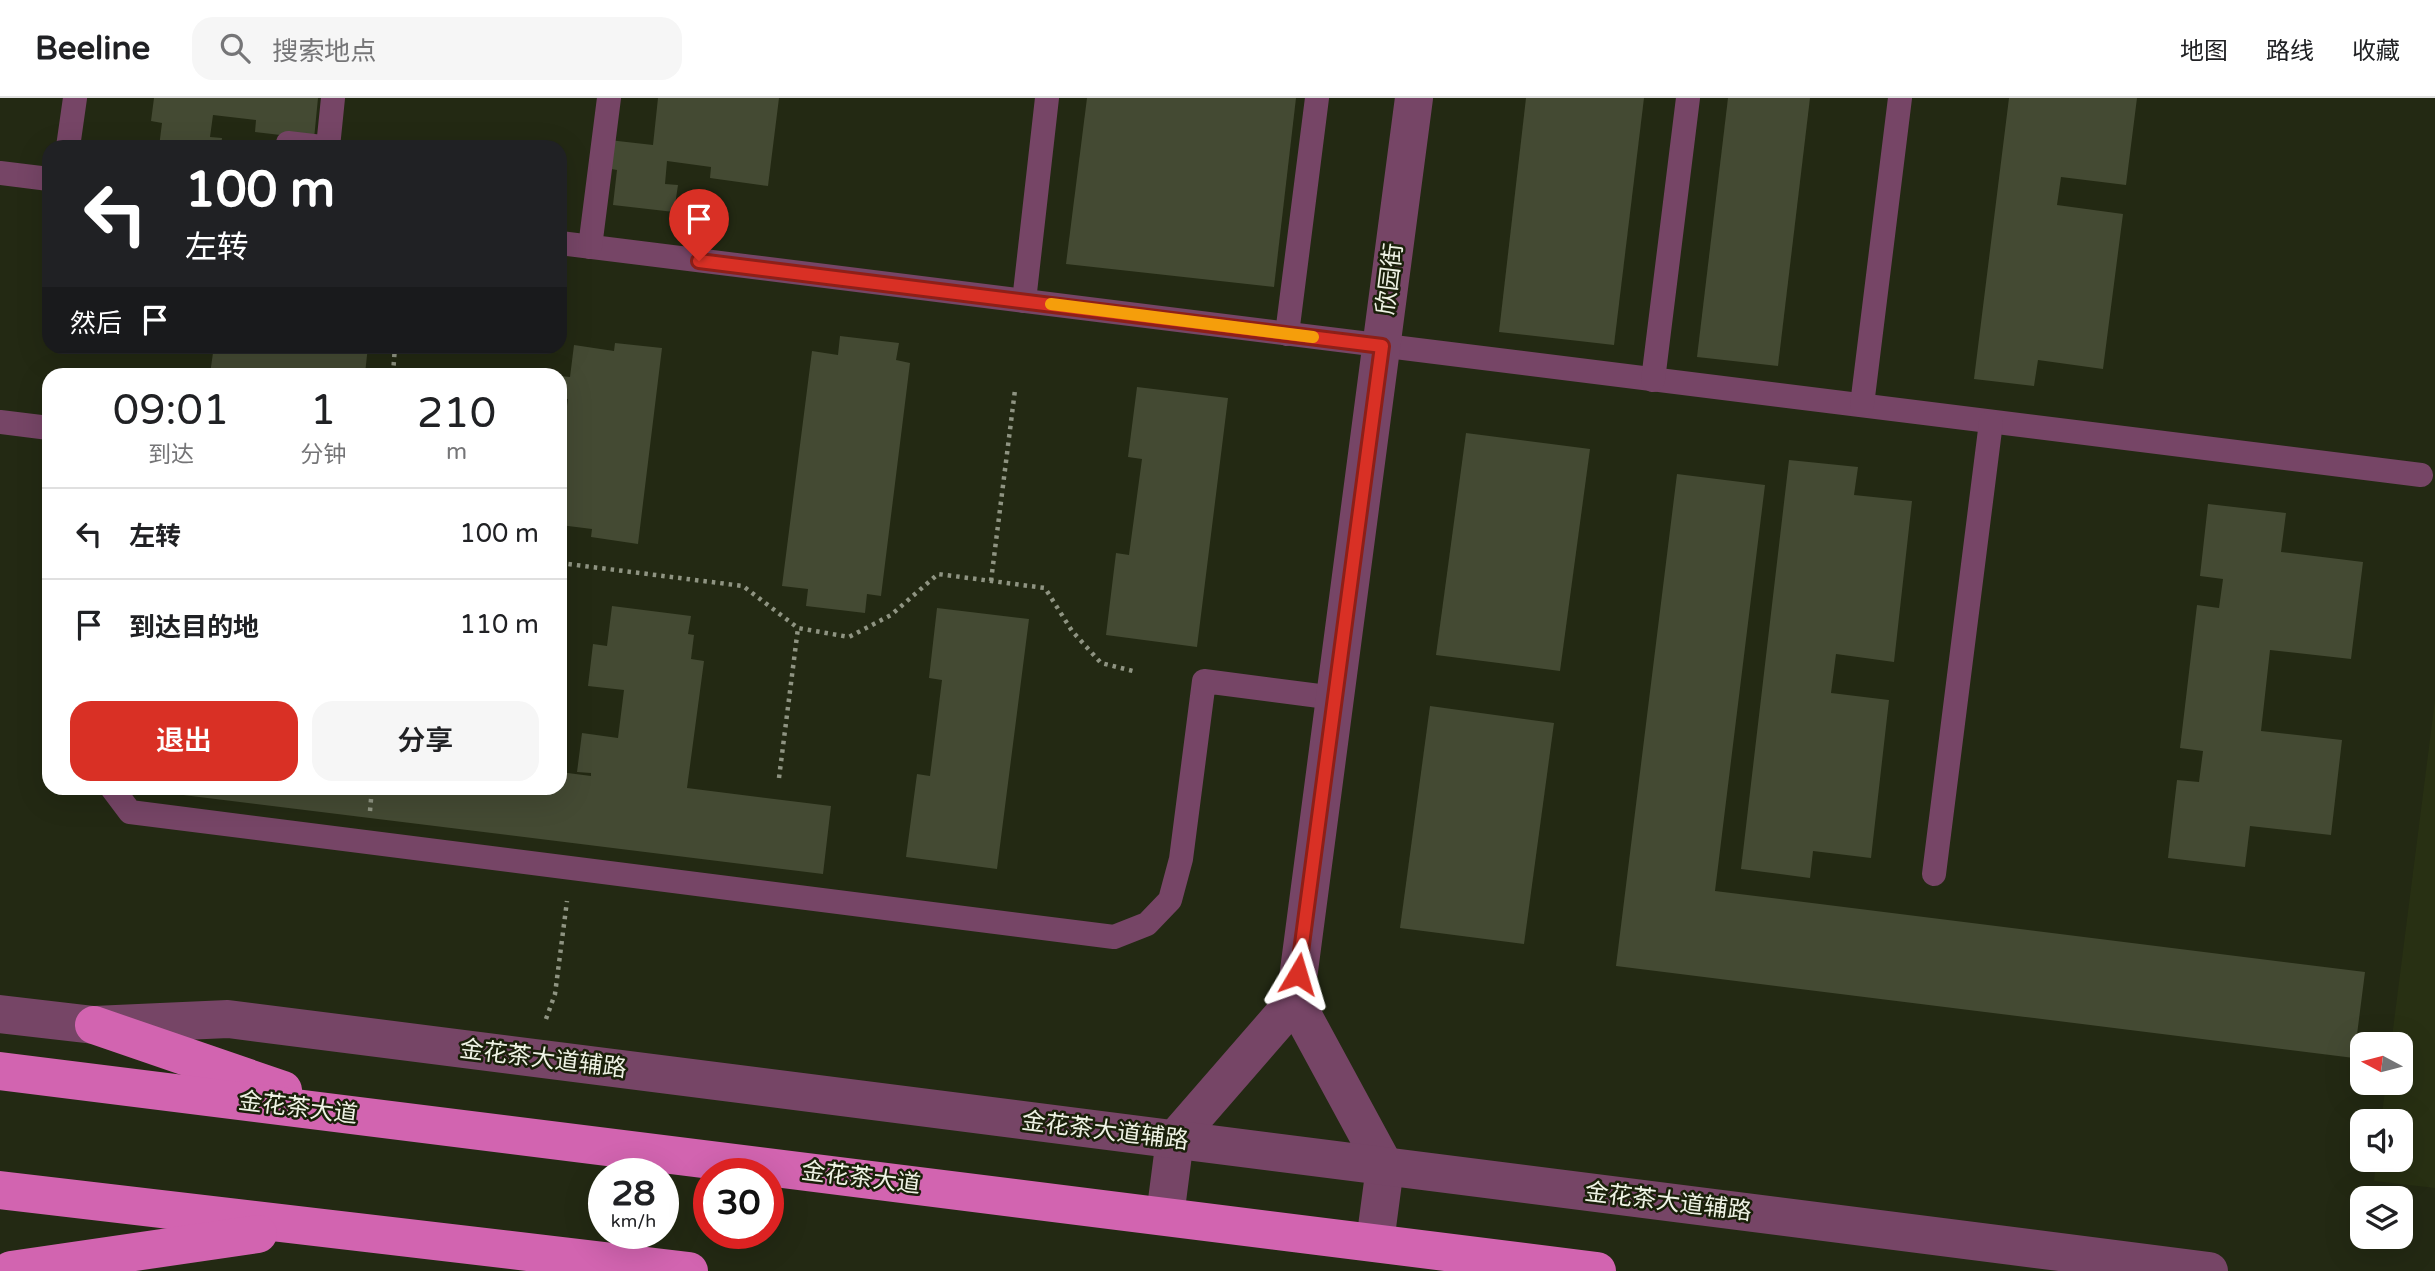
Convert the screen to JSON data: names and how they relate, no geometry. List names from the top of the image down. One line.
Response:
{"streets":{"highway":["金花茶大道"],"street":["欣园街","金花茶大道辅路"]},"north":"left","page":{"header":"Beeline","search":"搜索地点","nav":["地图","路线","收藏"],"turn":["100 m","左转"],"then":"然后","eta":["09:01","到达","1","分钟","210","m"],"list":[{"name":"左转","value":"100 m"},{"name":"到达目的地","value":"110 m"}],"buttons":["退出","分享"],"speed":"28 km/h","limit":"30"}}
